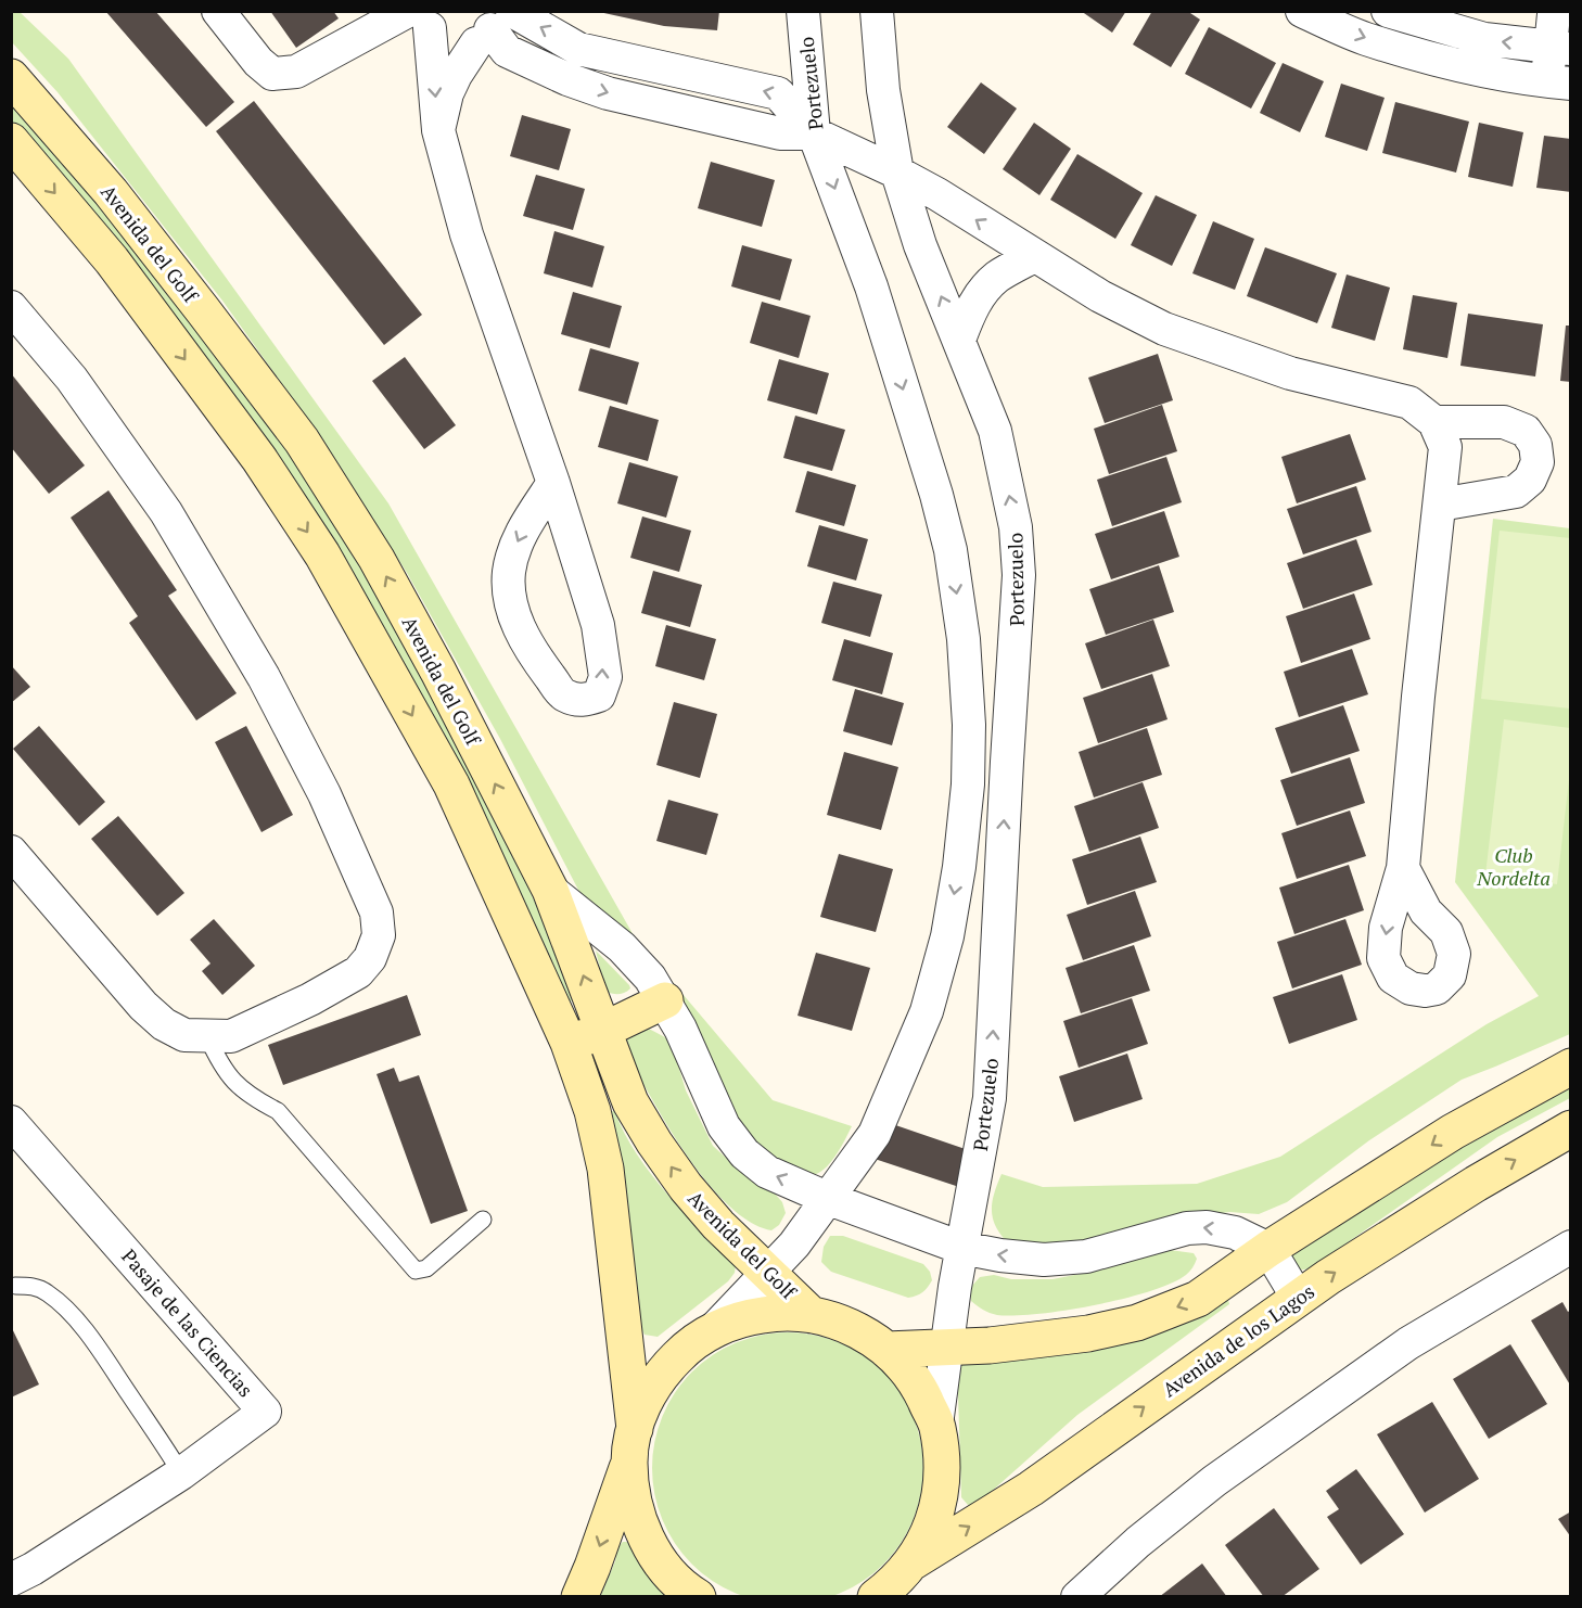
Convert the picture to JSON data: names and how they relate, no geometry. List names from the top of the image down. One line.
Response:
{"streets":{"street":["Portezuelo","Avenida del Golf","Pasaje de las Ciencias","Avenida de los Lagos"]},"crossings":[["Portezuelo","Avenida del Golf"]],"parks":["Club Nordelta"]}
